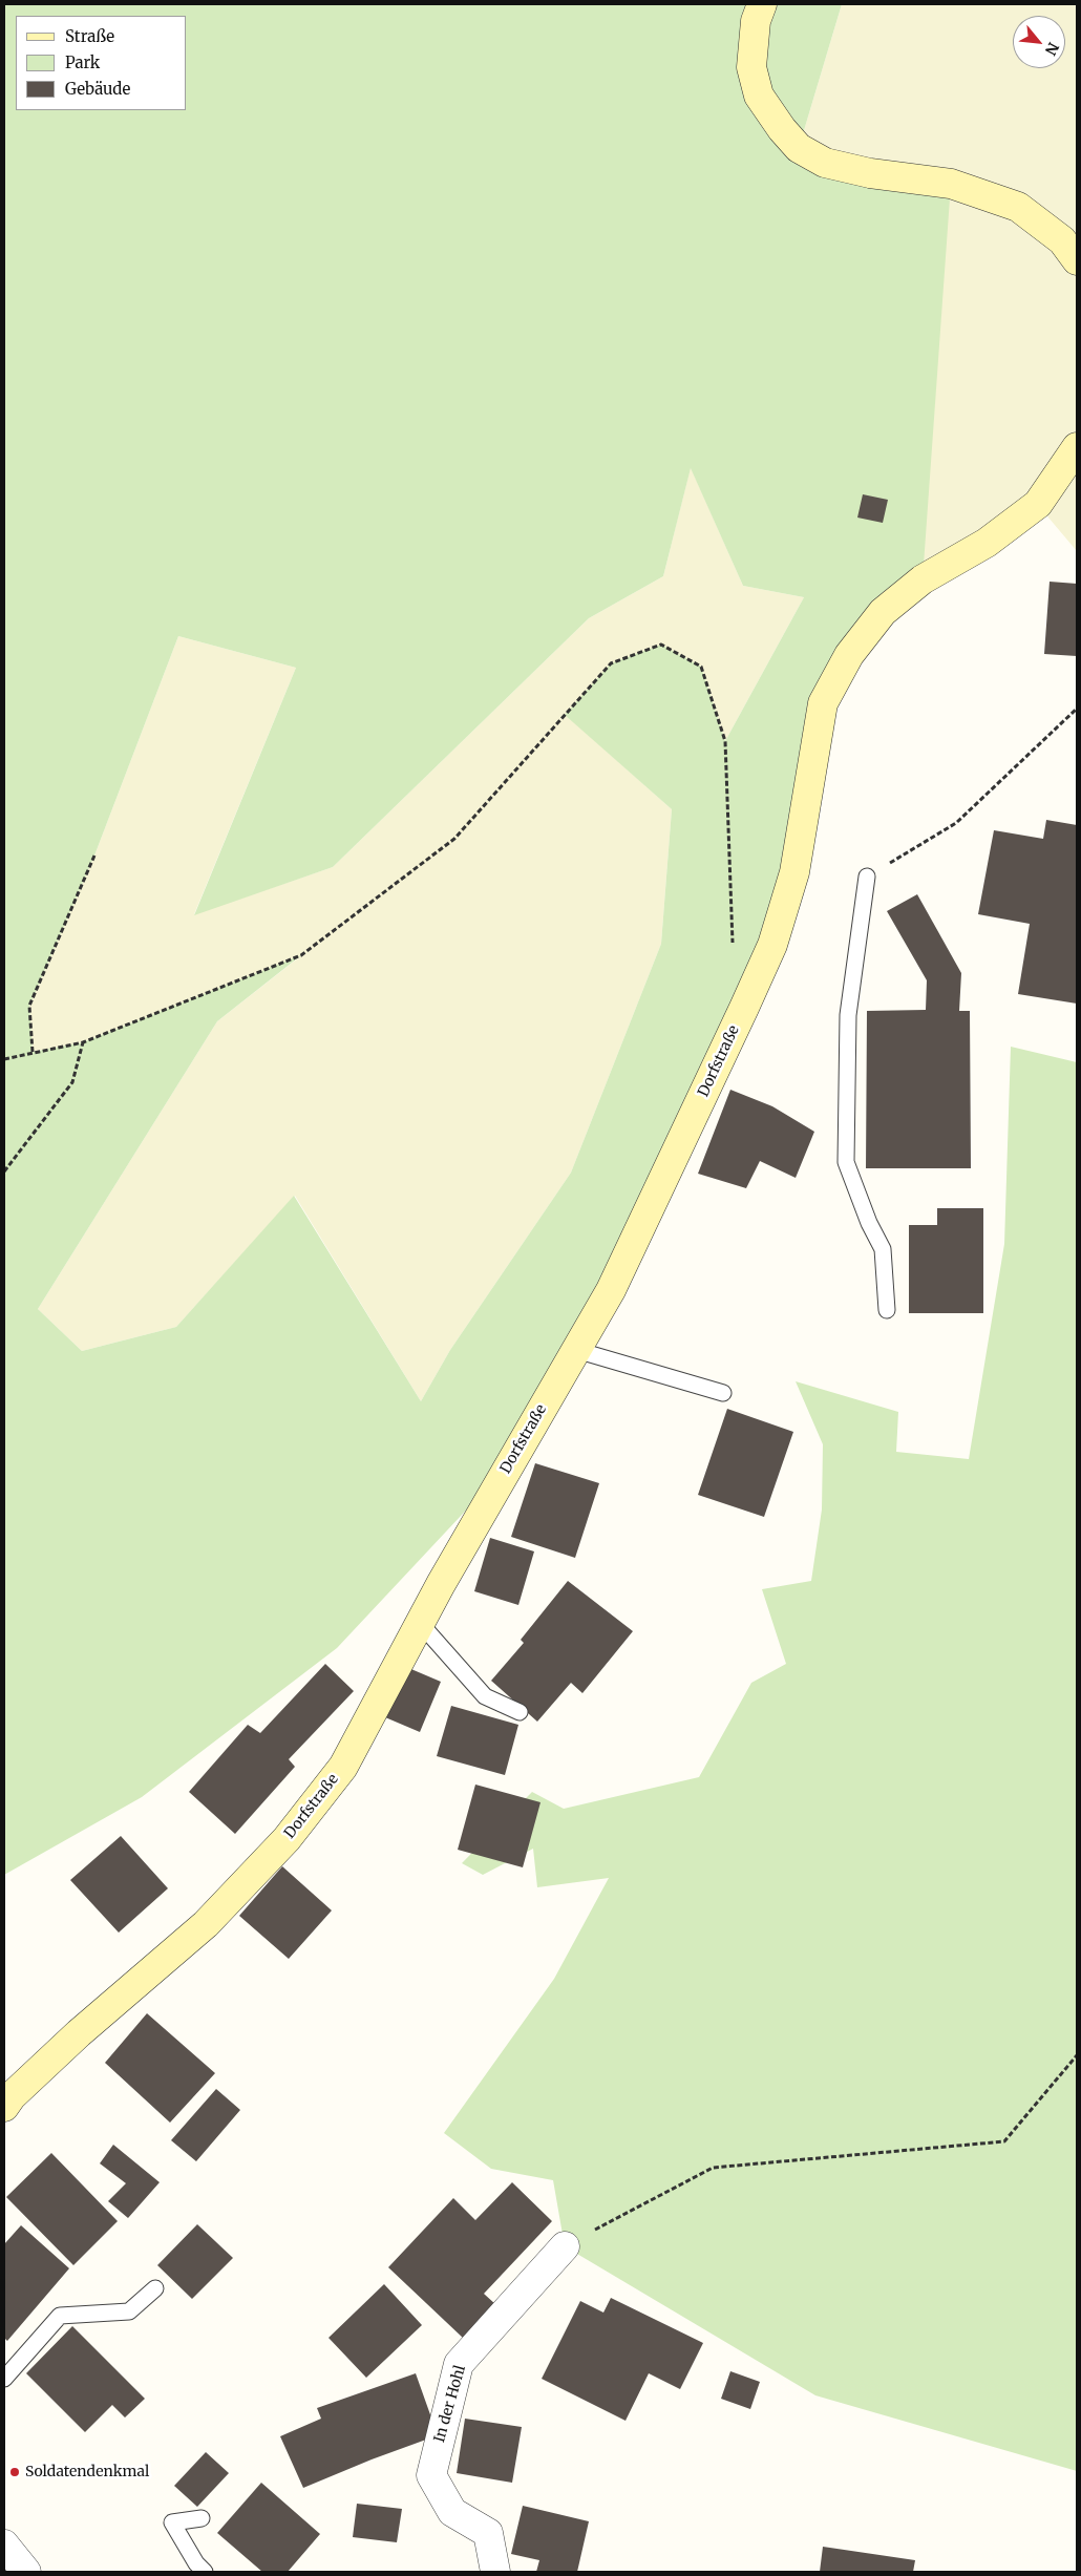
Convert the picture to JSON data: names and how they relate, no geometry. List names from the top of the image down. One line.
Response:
{"streets":{"main road":["Dorfstraße"],"street":["In der Hohl"]},"places":["Soldatendenkmal"],"legend":["Straße","Park","Gebäude"],"north":"bottom right"}
